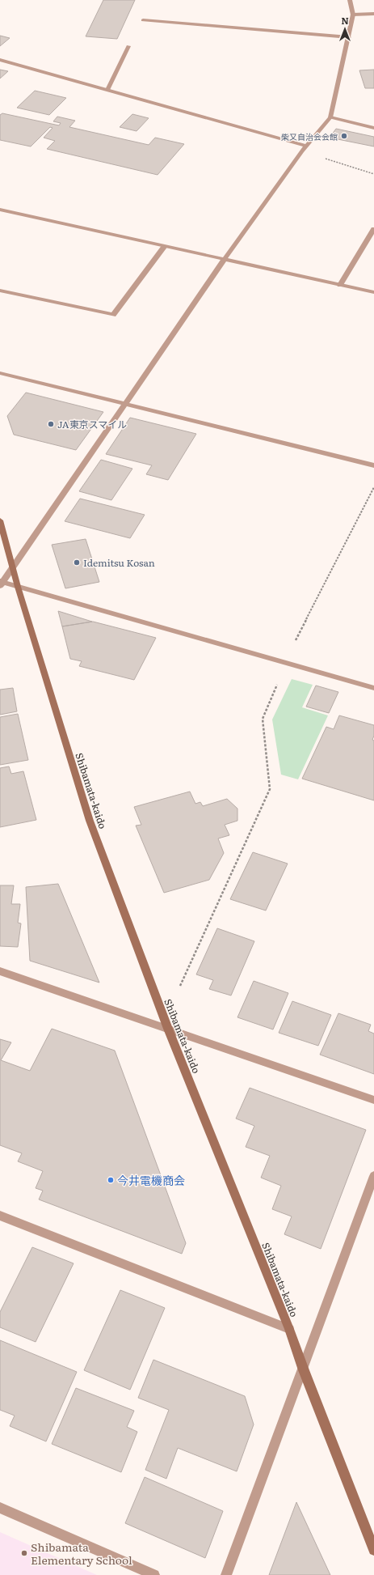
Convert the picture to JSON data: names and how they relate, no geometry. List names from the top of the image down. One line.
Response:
{"streets":{"main road":["Shibamata-kaido"]},"places":["柴又自治会会館","JA東京スマイル","Idemitsu Kosan","今井電機商会","Shibamata Elementary School"],"north":"top"}
